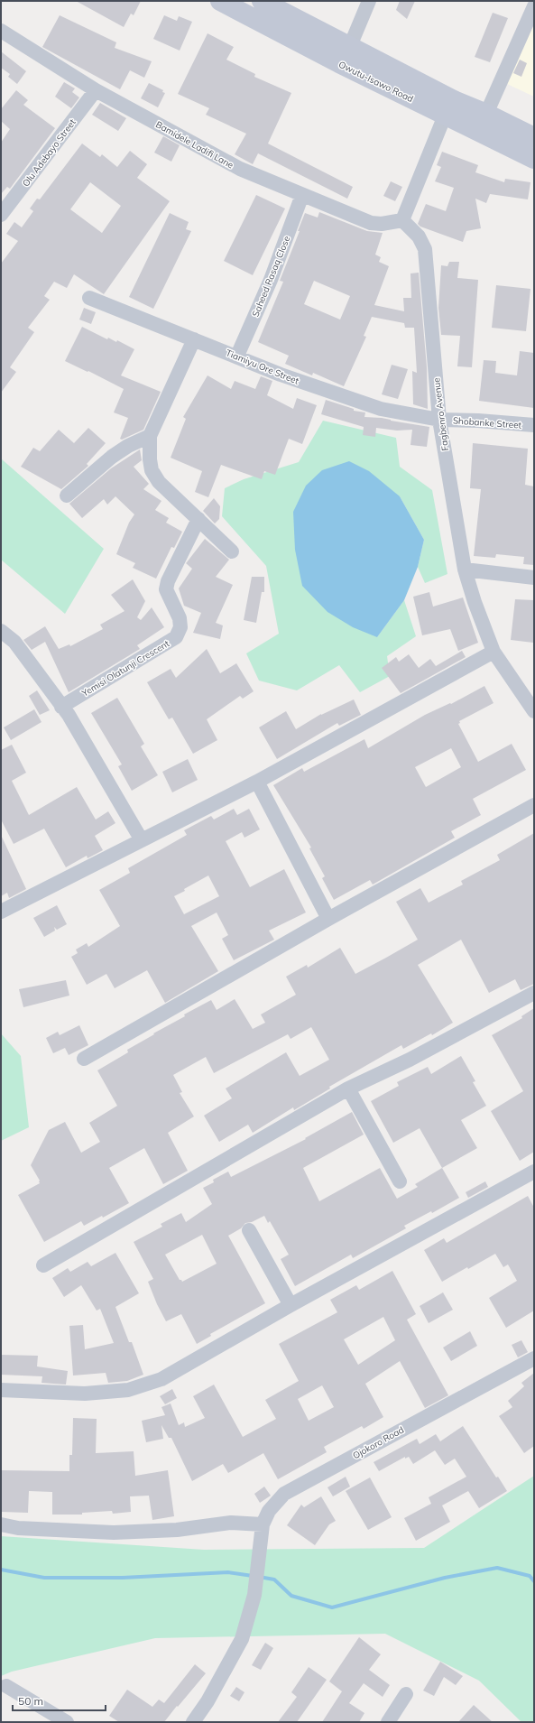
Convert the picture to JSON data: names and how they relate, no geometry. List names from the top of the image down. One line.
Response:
{"streets":{"street":["Owutu-Isawo Road","Bamidele Ladifi Lane","Olu Adebayo Street","Saheed Rasaq Close","Tiamiyu Ore Street","Fagbenro Avenue","Shobanke Street","Yemisi Olatunji Crescent","Ojokoro Road"]},"crossings":[["Bamidele Ladifi Lane","Olu Adebayo Street"],["Bamidele Ladifi Lane","Saheed Rasaq Close"],["Bamidele Ladifi Lane","Fagbenro Avenue"],["Saheed Rasaq Close","Tiamiyu Ore Street"],["Tiamiyu Ore Street","Fagbenro Avenue"],["Tiamiyu Ore Street","Shobanke Street"],["Fagbenro Avenue","Shobanke Street"]],"scale_bar":"50 m"}
